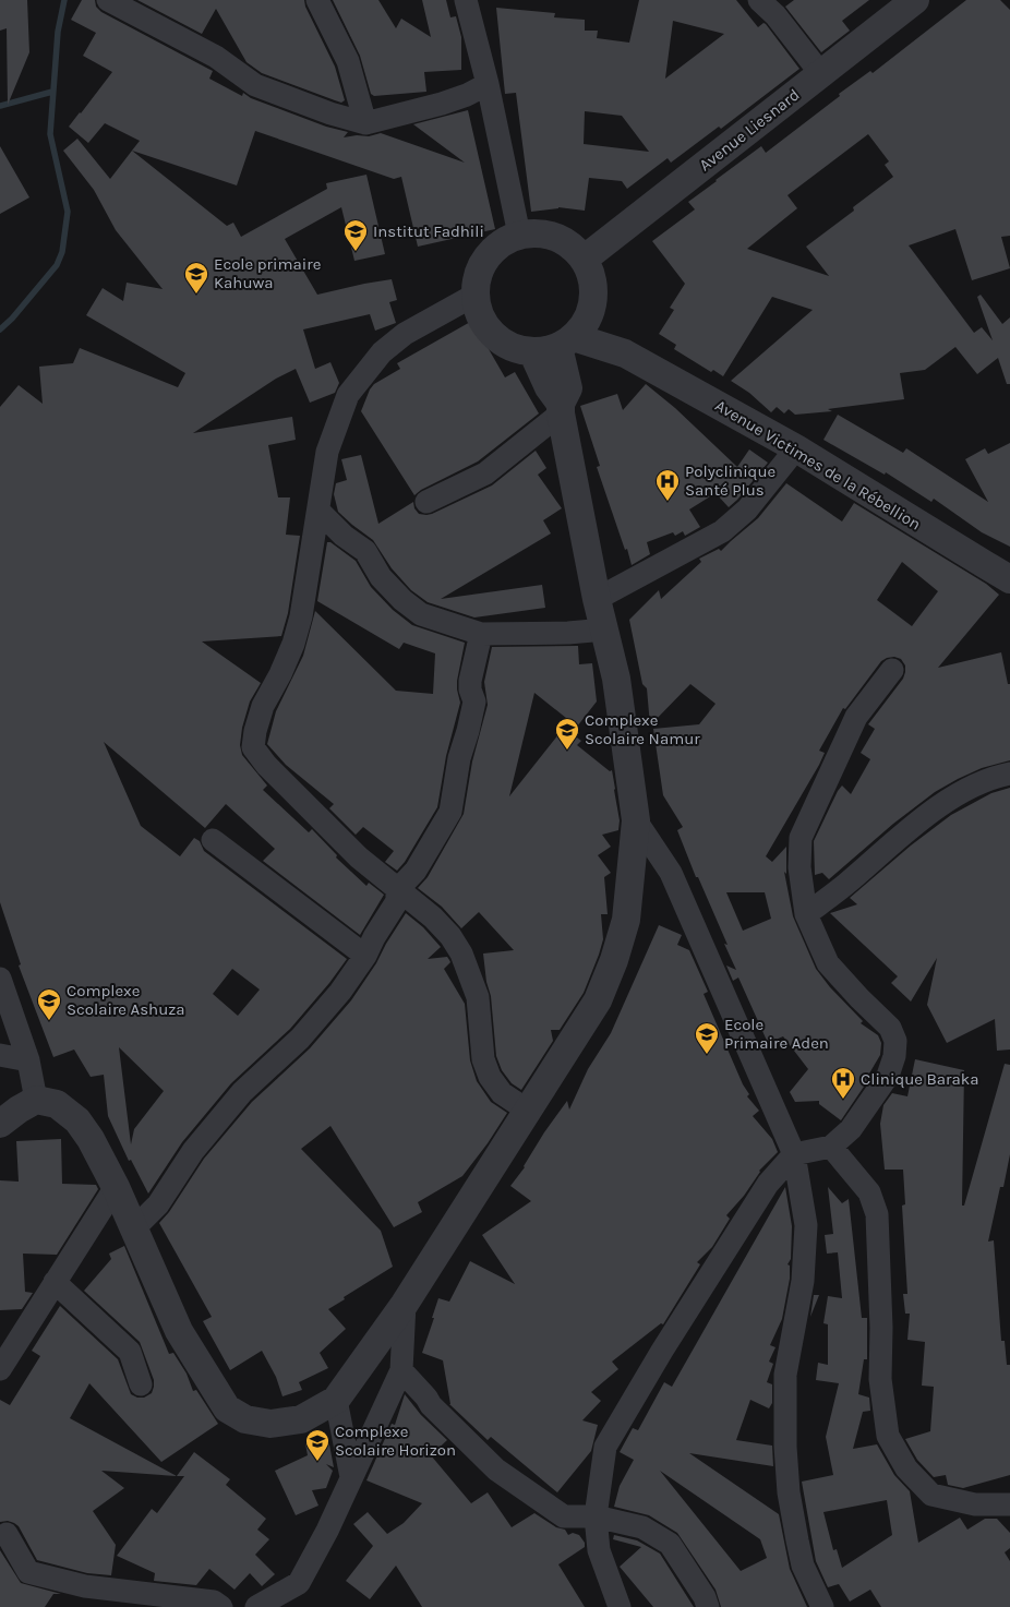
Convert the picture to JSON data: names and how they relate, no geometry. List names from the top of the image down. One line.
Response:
{"streets":{"street":["Avenue Liesnard","Avenue Victimes de la Rébellion"]},"crossings":[["Avenue Liesnard","Avenue Victimes de la Rébellion"]],"places":{"school or university":["Institut Fadhili","Ecole primaire Kahuwa","Complexe Scolaire Namur","Complexe Scolaire Ashuza","Ecole Primaire Aden","Complexe Scolaire Horizon"],"hospital":["Polyclinique Santé Plus","Clinique Baraka"]}}
